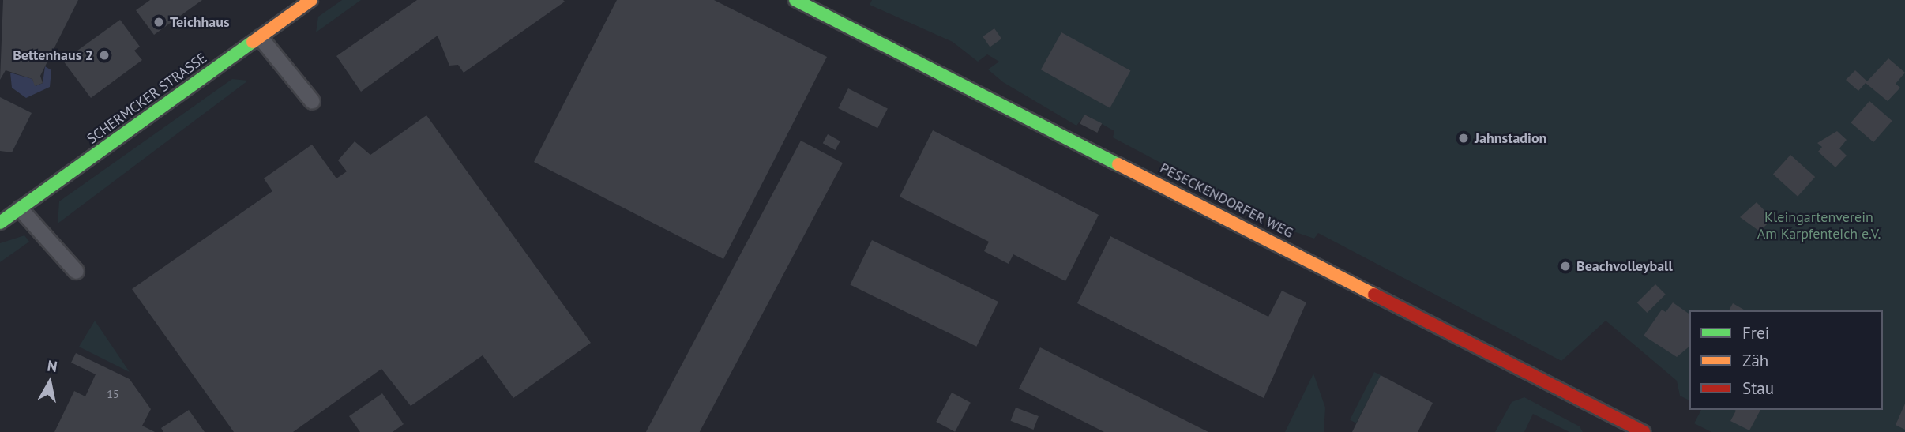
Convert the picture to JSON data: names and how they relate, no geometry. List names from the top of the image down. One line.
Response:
{"streets":{"street":["SCHERMCKER STRASSE","PESECKENDORFER WEG"]},"parks":["Kleingartenverein Am Karpfenteich e.V."],"places":["Teichhaus","Bettenhaus 2","Jahnstadion","Beachvolleyball"],"house_numbers":["15"],"legend":["Frei","Zäh","Stau"],"north":"top"}
